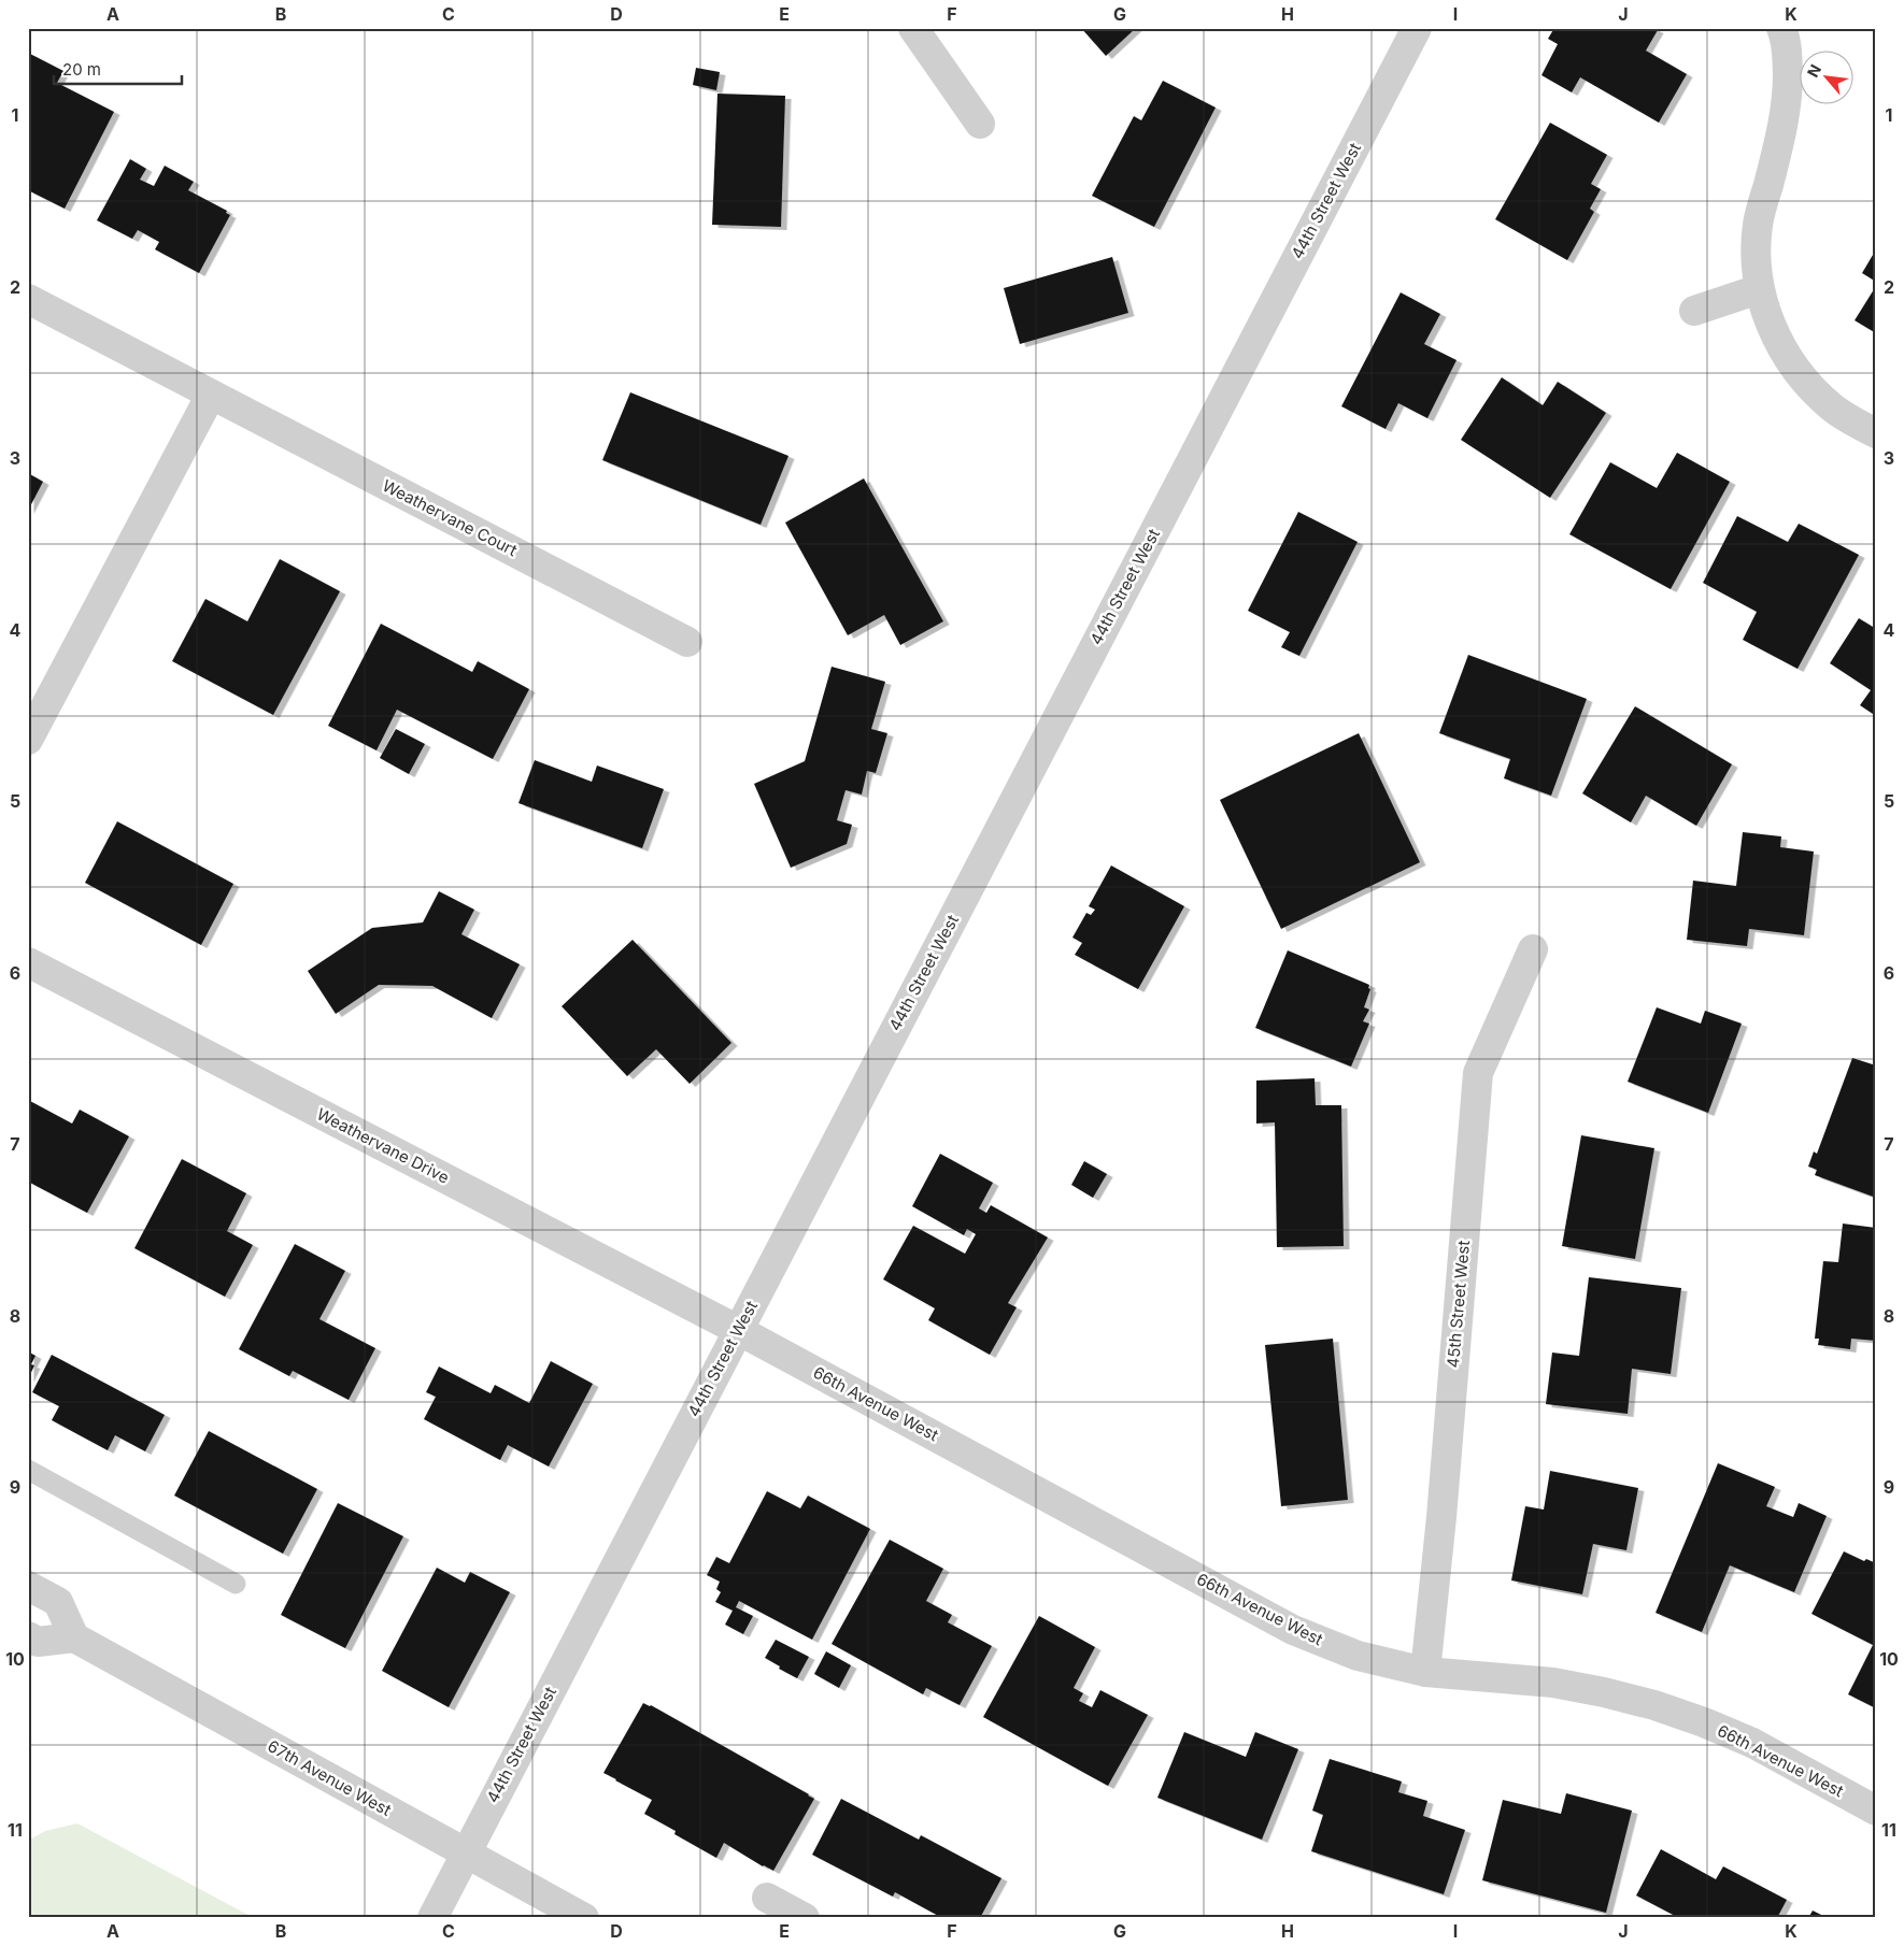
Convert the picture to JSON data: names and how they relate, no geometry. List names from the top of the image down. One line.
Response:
{"streets":{"street":["44th Street West","Weathervane Court","Weathervane Drive","45th Street West","66th Avenue West","67th Avenue West"]},"crossings":[["44th Street West","Weathervane Drive"],["44th Street West","66th Avenue West"],["44th Street West","67th Avenue West"],["Weathervane Drive","66th Avenue West"],["45th Street West","66th Avenue West"]],"scale_bar":"20 m","north":"top left","grid":{"columns":["A","B","C","D","E","F","G","H","I","J","K"],"rows":["1","2","3","4","5","6","7","8","9","10","11"]}}
